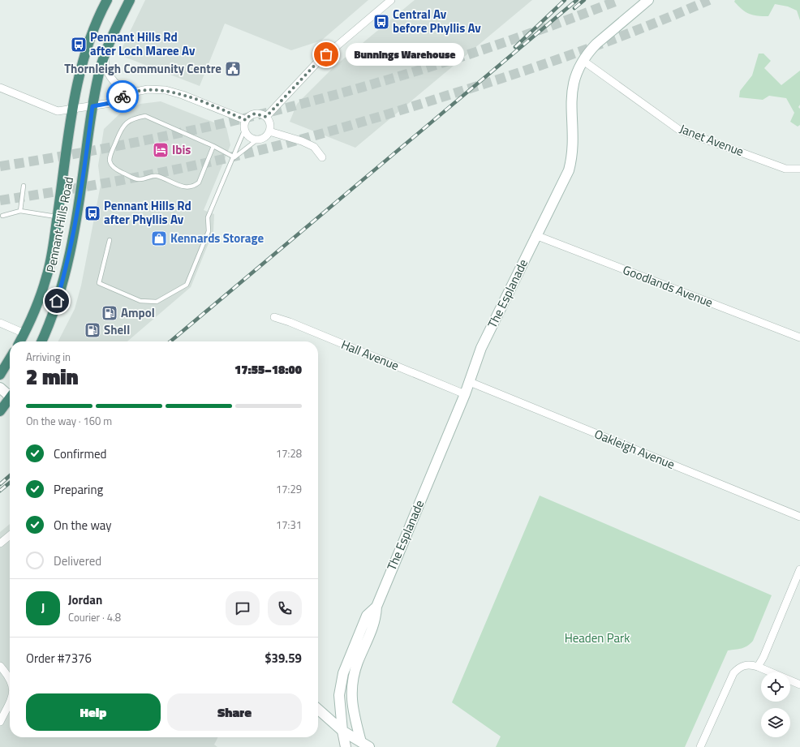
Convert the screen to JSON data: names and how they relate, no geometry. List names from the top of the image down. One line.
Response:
{"streets":{"highway":["Pennant Hills Road"],"main road":["The Esplanade"],"street":["Janet Avenue","Goodlands Avenue","Hall Avenue","Oakleigh Avenue"]},"crossings":[["Janet Avenue","The Esplanade"],["Goodlands Avenue","The Esplanade"],["The Esplanade","Hall Avenue"],["The Esplanade","Oakleigh Avenue"]],"parks":["Headen Park"],"places":{"bus stop":["Central Av before Phyllis Av","Pennant Hills Rd after Loch Maree Av","Pennant Hills Rd after Phyllis Av"],"other":["Bunnings Warehouse"],"public building":["Thornleigh Community Centre"],"hotel":["Ibis"],"shop":["Kennards Storage"],"fuel station":["Ampol","Shell"]},"page":{"bubble":"Bunnings Warehouse","heading":["2 min","Arriving in","17:55–18:00"],"panel":["Jordan","Courier · 4.8","Order #7376","$39.59"],"bar":"On the way · 160 m","list":[["Confirmed","17:28"],["Preparing","17:29"],["On the way","17:31"],"Delivered"],"round":"J","buttons":["Help","Share"]}}
